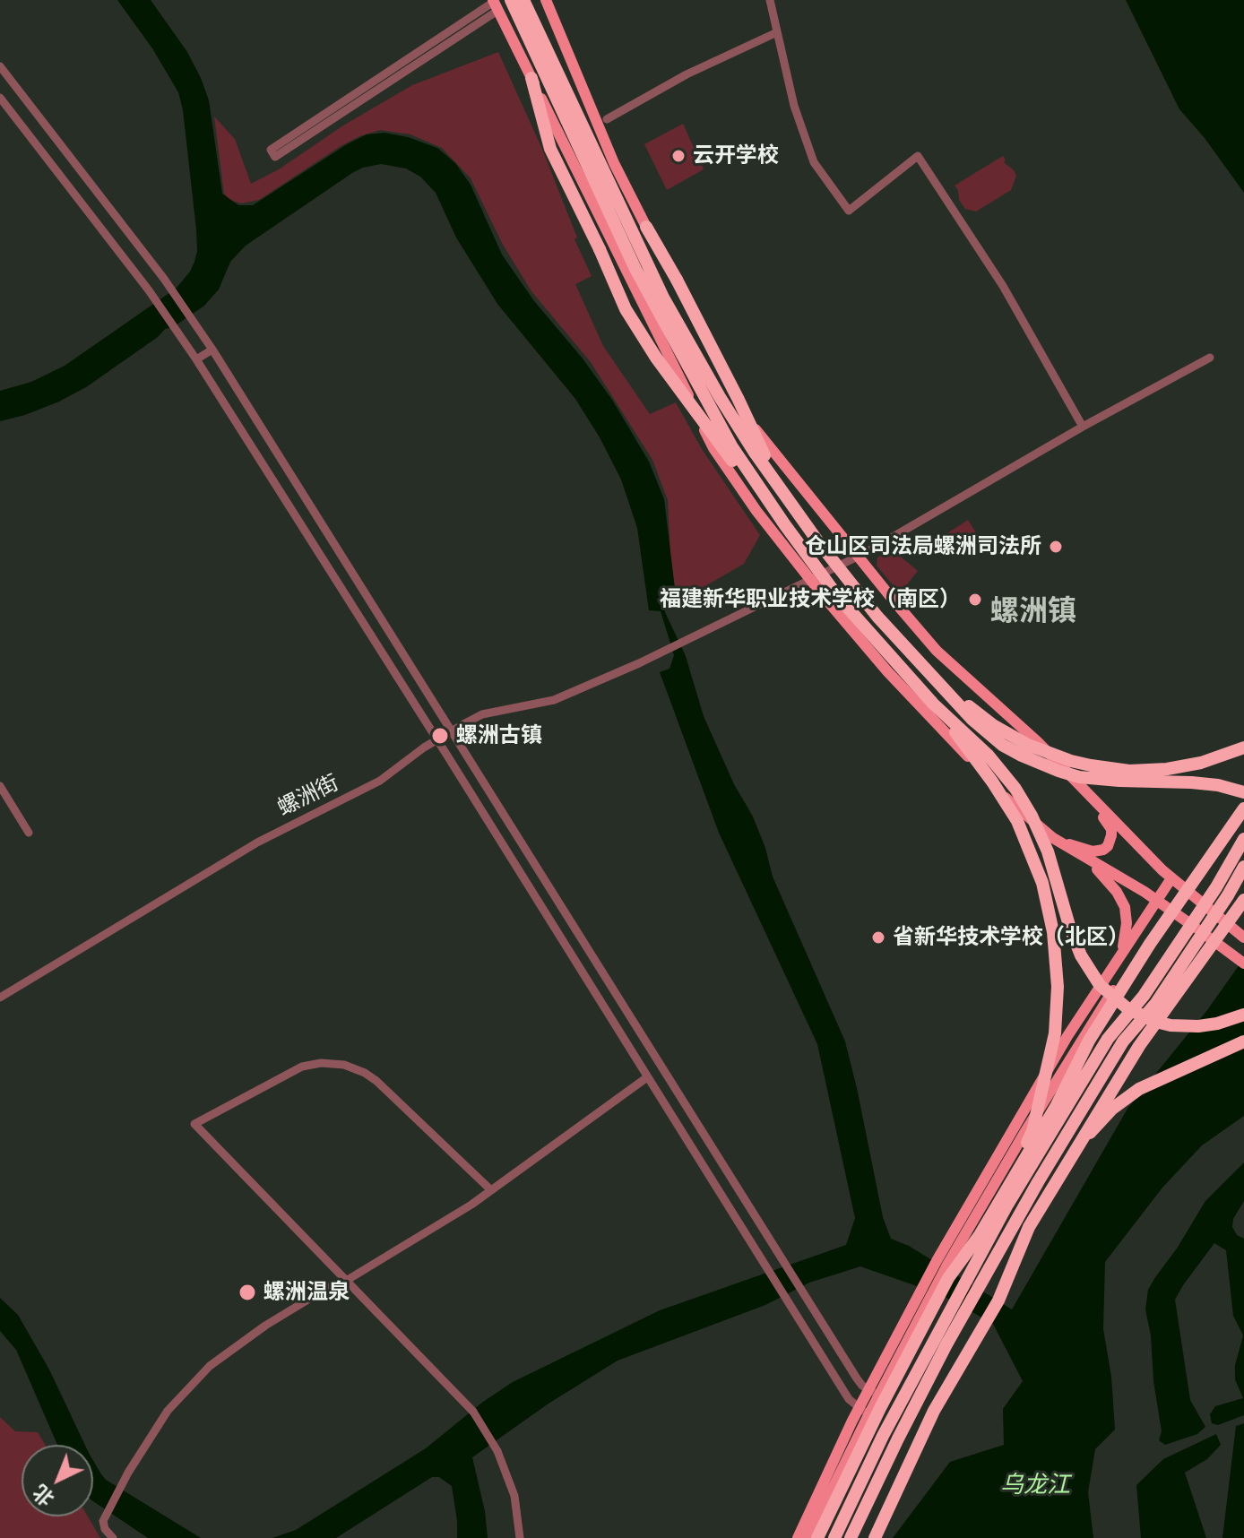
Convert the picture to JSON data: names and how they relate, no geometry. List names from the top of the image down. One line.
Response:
{"streets":{"street":["螺洲街"]},"districts":["螺洲镇"],"water":["乌龙江"],"places":["云开学校","仓山区司法局螺洲司法所","福建新华职业技术学校（南区）","螺洲古镇","省新华技术学校（北区）","螺洲温泉"],"north":"bottom left"}
